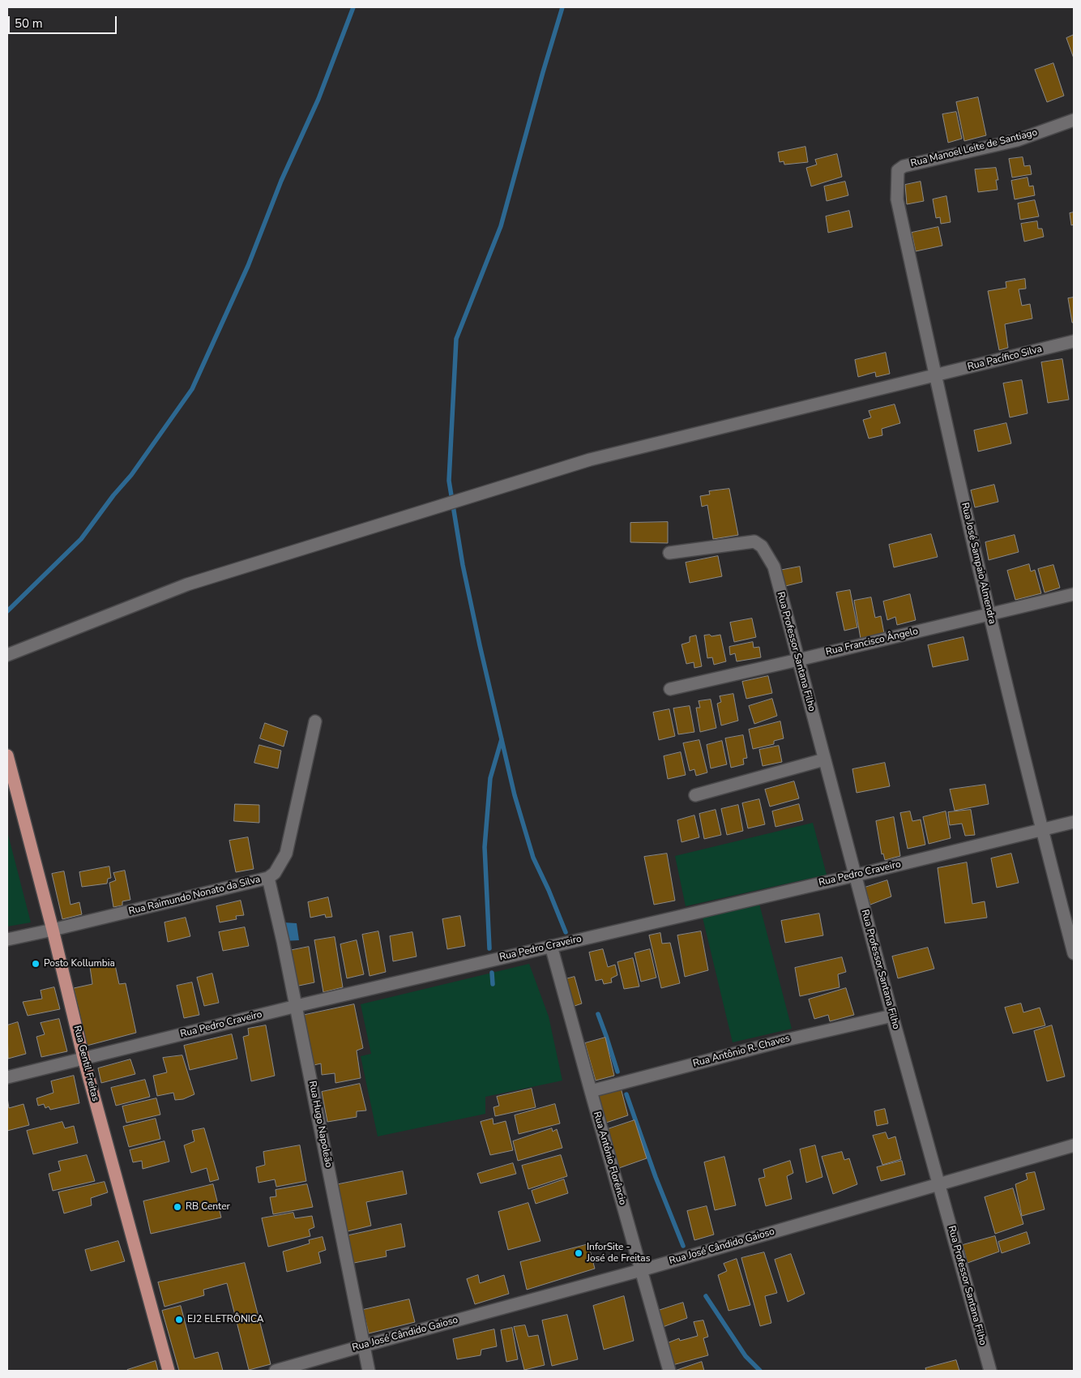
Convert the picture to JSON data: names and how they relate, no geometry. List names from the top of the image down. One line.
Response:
{"streets":{"main road":["Rua Gentil Freitas"],"street":["Rua Manoel Leite de Santiago","Rua Pacífico Silva","Rua José Sampaio Almendra","Rua Francisco Ângelo","Rua Professor Santana Filho","Rua Pedro Craveiro","Rua Raimundo Nonato da Silva","Rua Antônio R. Chaves","Rua Hugo Napoleão","Rua Antônio Florêncio","Rua José Cândido Gaioso"]},"crossings":[["Rua Manoel Leite de Santiago","Rua José Sampaio Almendra"],["Rua Pacífico Silva","Rua José Sampaio Almendra"],["Rua José Sampaio Almendra","Rua Francisco Ângelo"],["Rua José Sampaio Almendra","Rua Pedro Craveiro"],["Rua Francisco Ângelo","Rua Professor Santana Filho"],["Rua Professor Santana Filho","Rua Pedro Craveiro"],["Rua Professor Santana Filho","Rua Antônio R. Chaves"],["Rua Professor Santana Filho","Rua José Cândido Gaioso"],["Rua Pedro Craveiro","Rua Gentil Freitas"],["Rua Pedro Craveiro","Rua Hugo Napoleão"],["Rua Pedro Craveiro","Rua Antônio Florêncio"],["Rua Raimundo Nonato da Silva","Rua Gentil Freitas"],["Rua Raimundo Nonato da Silva","Rua Hugo Napoleão"],["Rua Antônio R. Chaves","Rua Antônio Florêncio"],["Rua Hugo Napoleão","Rua José Cândido Gaioso"],["Rua Antônio Florêncio","Rua José Cândido Gaioso"]],"places":["Posto Kollumbia","RB Center","InforSite - José de Freitas","EJ2 ELETRÔNICA"],"scale_bar":"50 m"}
